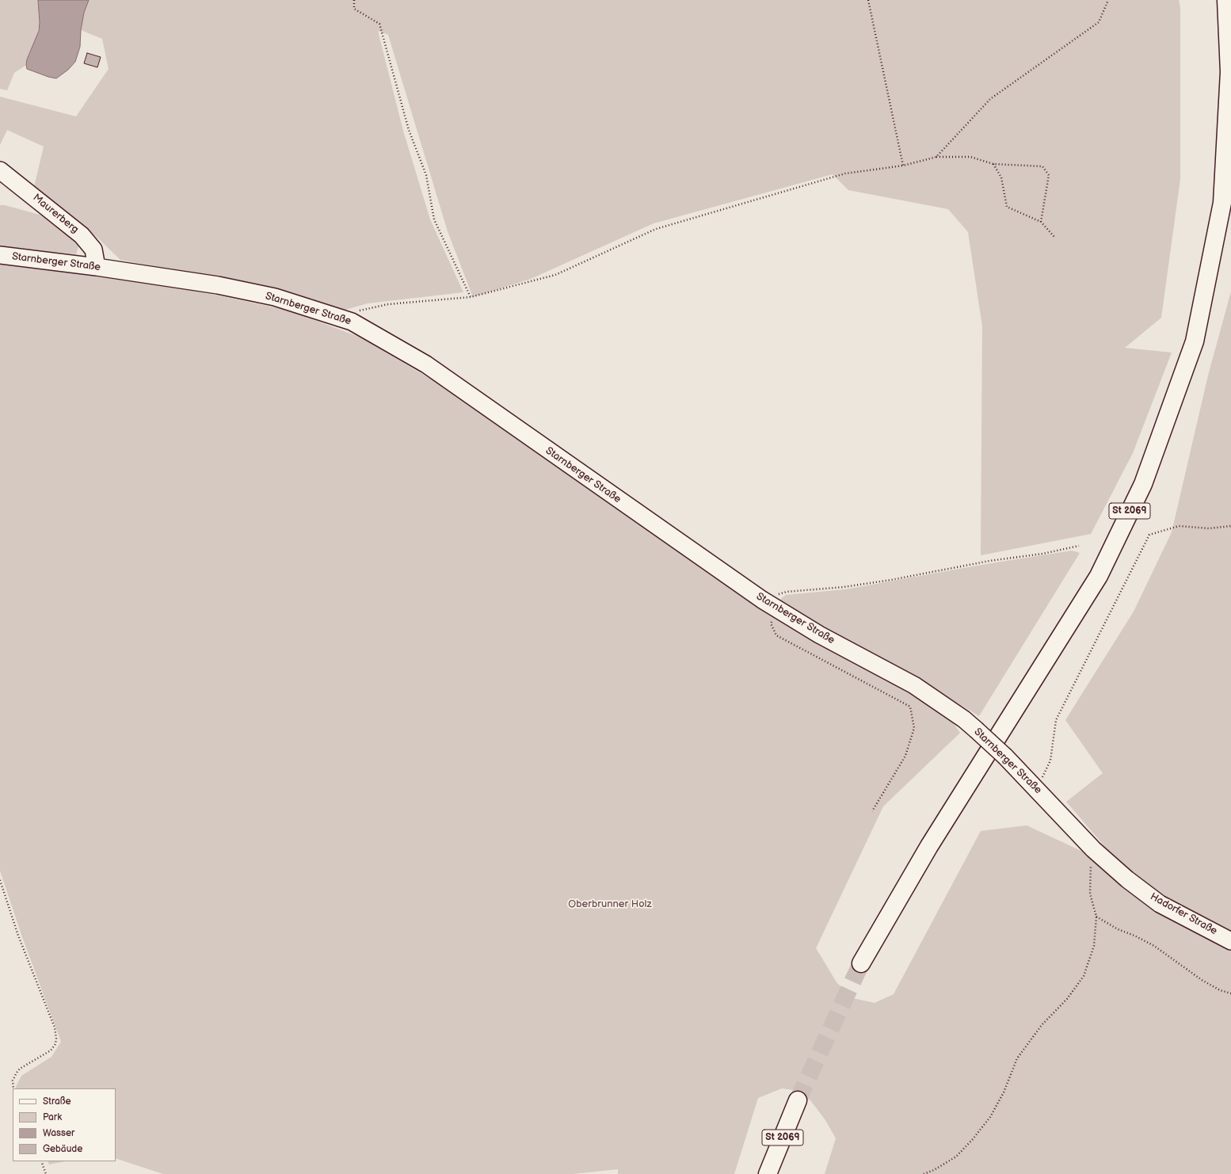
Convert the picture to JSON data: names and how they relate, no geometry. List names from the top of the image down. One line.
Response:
{"streets":{"main road":["St 2069"],"street":["Maurerberg","Starnberger Straße","Hadorfer Straße"]},"crossings":[["Maurerberg","Starnberger Straße"],["Starnberger Straße","Hadorfer Straße"]],"parks":["Oberbrunner Holz"],"legend":["Straße","Park","Wasser","Gebäude"]}
